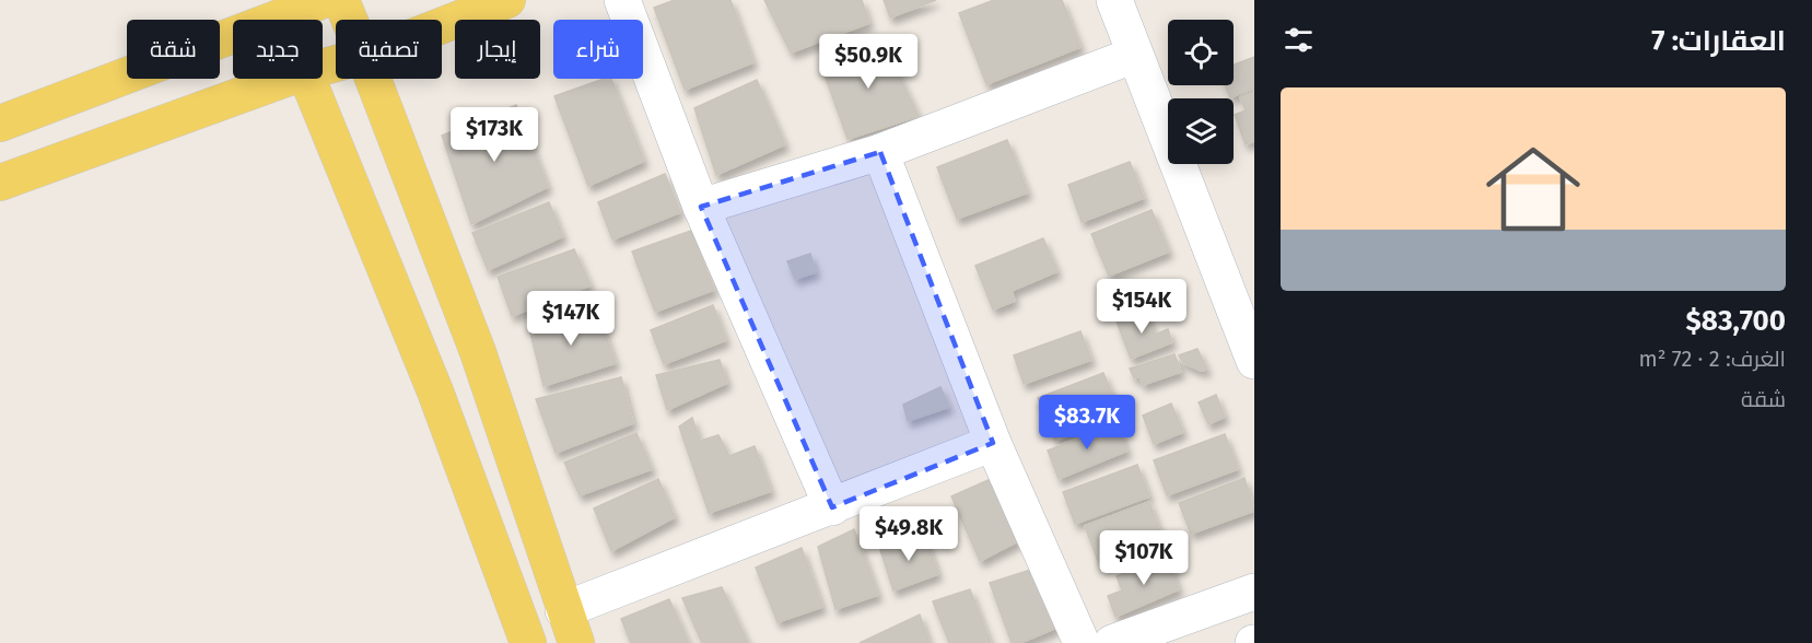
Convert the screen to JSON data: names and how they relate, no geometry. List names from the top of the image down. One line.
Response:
{"page":{"heading":"العقارات: 7","chip":["شراء","إيجار","تصفية","جديد","شقة"],"price":["$50.9K","$173K","$154K","$147K","$83.7K","$49.8K","$107K"],"list":[{"name":"$83,700","note":"الغرف: 2 · 72 m² · شقة"}]}}
